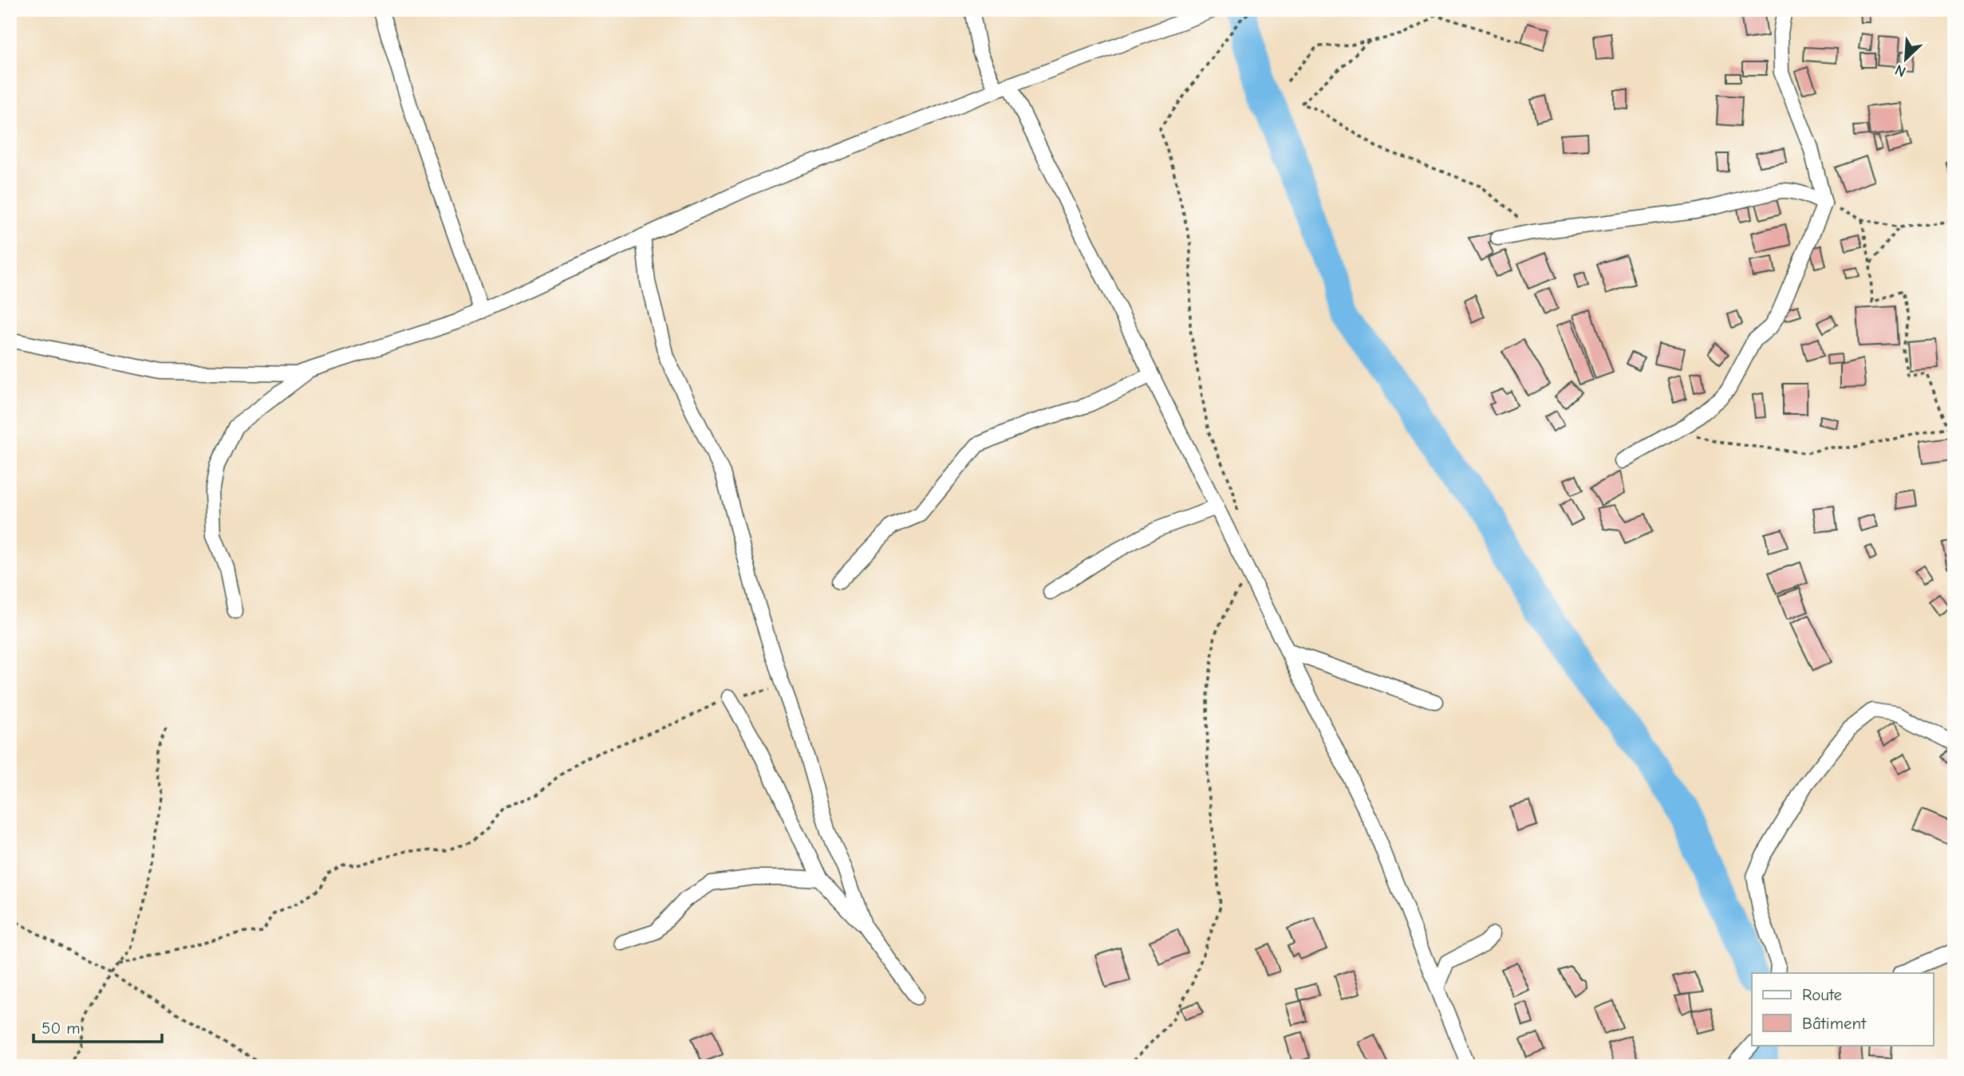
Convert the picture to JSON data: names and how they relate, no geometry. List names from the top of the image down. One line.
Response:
{"legend":["Route","Bâtiment"],"scale_bar":"50 m","north":"bottom left"}
